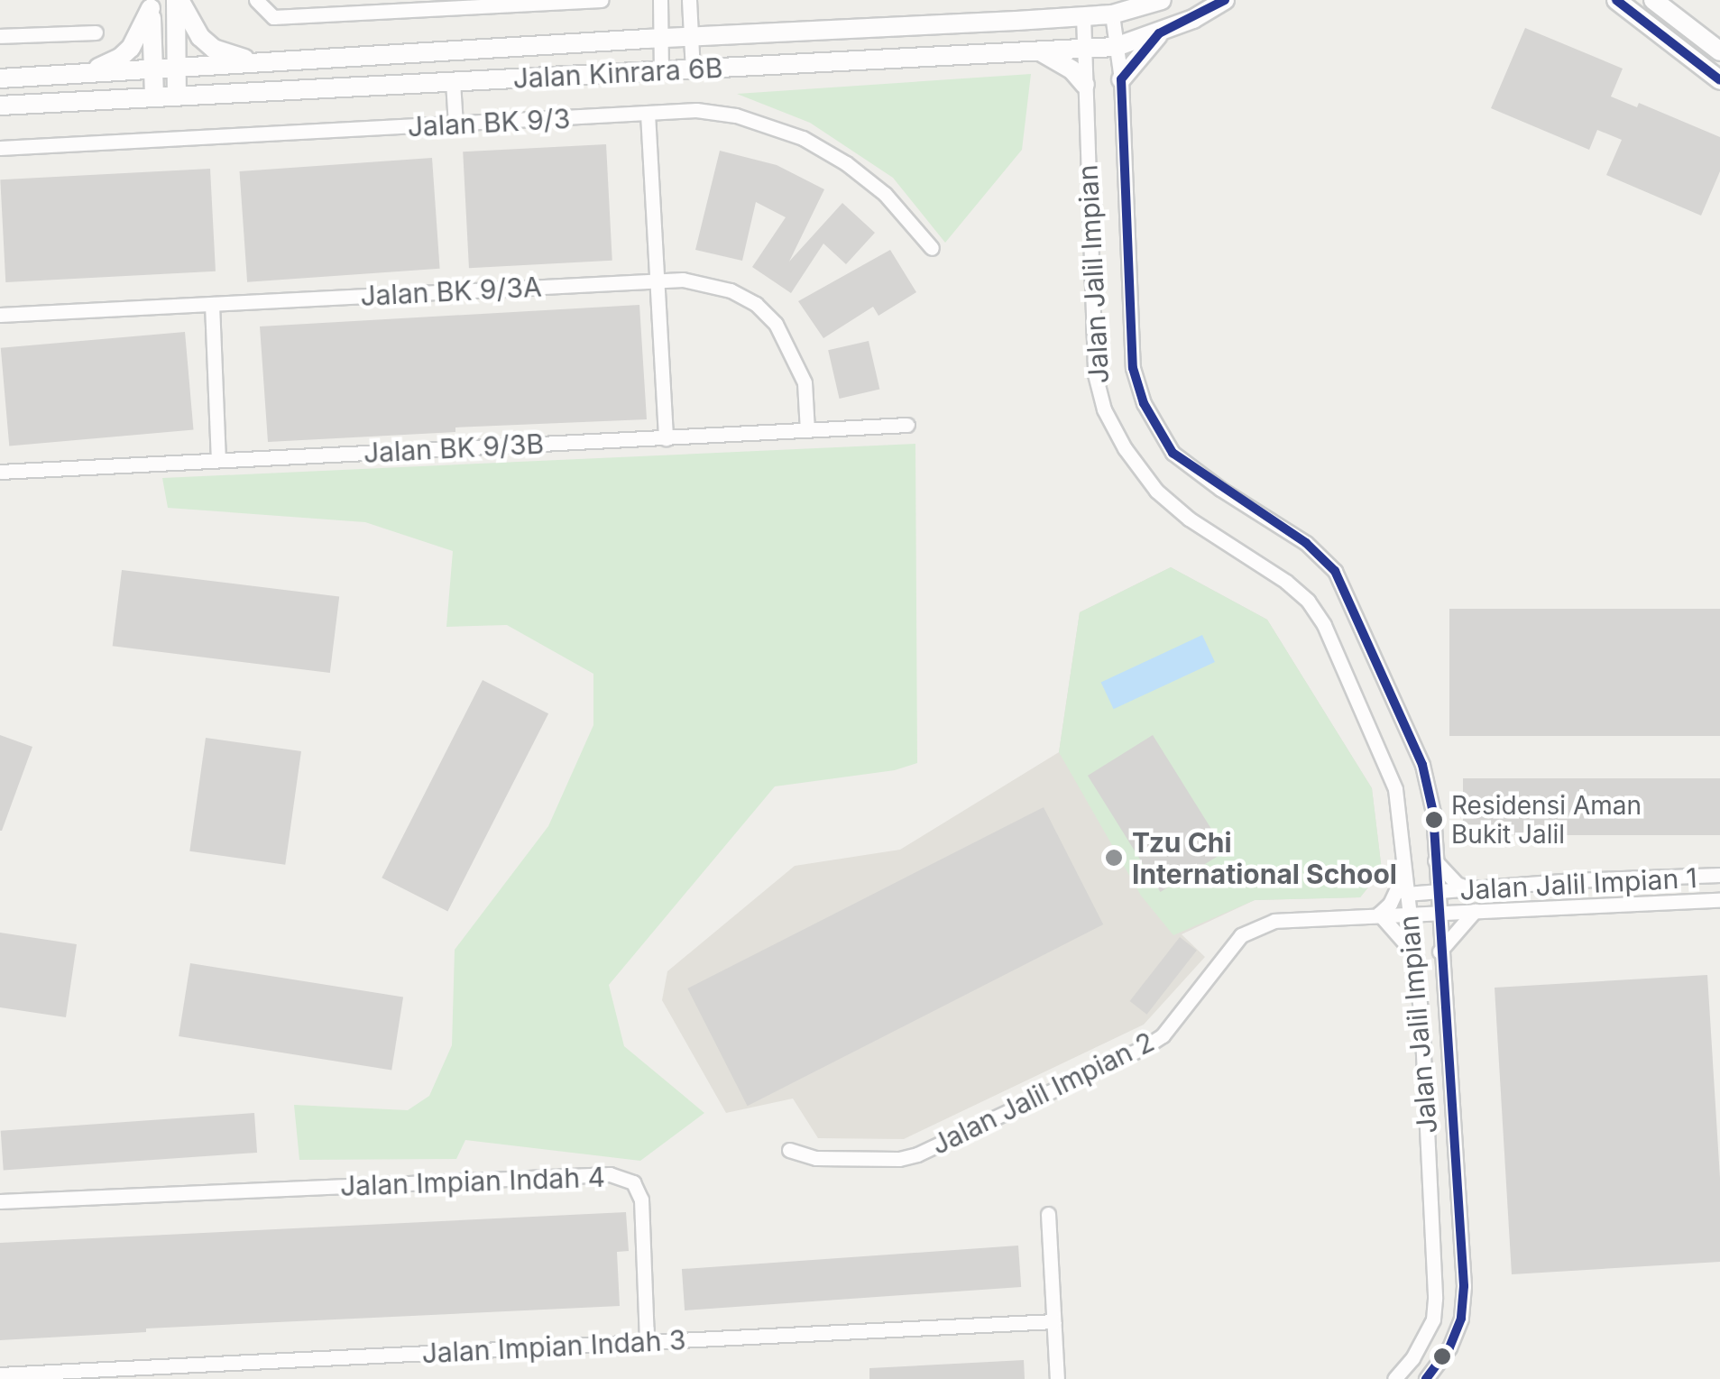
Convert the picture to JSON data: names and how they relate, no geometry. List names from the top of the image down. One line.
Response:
{"streets":{"street":["Jalan Kinrara 6B","Jalan BK 9/3","Jalan Jalil Impian","Jalan BK 9/3A","Jalan BK 9/3B","Jalan Jalil Impian 1","Jalan Jalil Impian 2","Jalan Impian Indah 4","Jalan Impian Indah 3"]},"crossings":[["Jalan Kinrara 6B","Jalan Jalil Impian"],["Jalan Jalil Impian","Jalan Jalil Impian 1"],["Jalan Jalil Impian","Jalan Jalil Impian 2"],["Jalan BK 9/3A","Jalan BK 9/3B"],["Jalan Jalil Impian 1","Jalan Jalil Impian 2"],["Jalan Impian Indah 4","Jalan Impian Indah 3"]],"places":["Residensi Aman Bukit Jalil","Tzu Chi International School"]}
